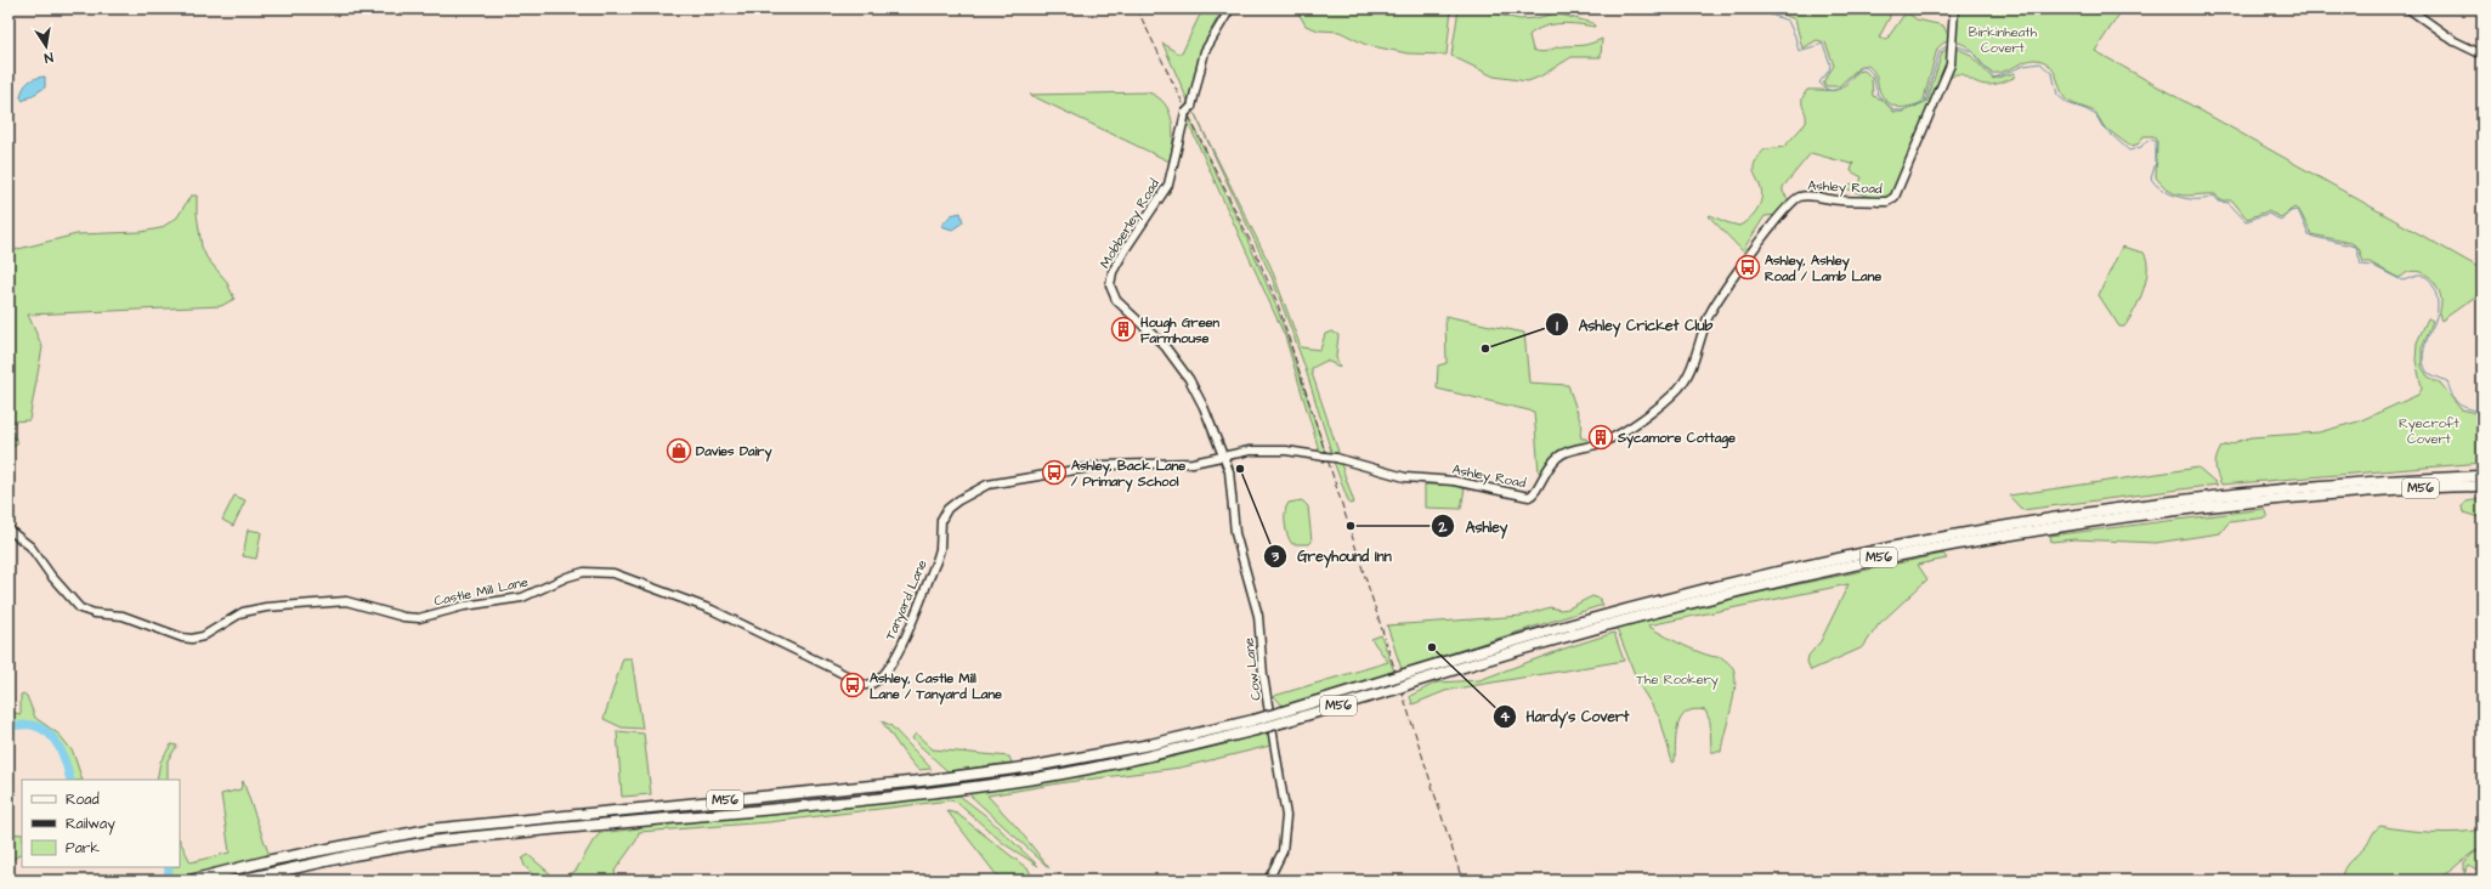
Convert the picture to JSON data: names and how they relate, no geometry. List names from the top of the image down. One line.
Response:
{"streets":{"highway":["M56"],"street":["Ashley Road","Mobberley Road","Castle Mill Lane","Tanyard Lane","Cow Lane"]},"crossings":[["Ashley Road","Mobberley Road"],["Ashley Road","Tanyard Lane"],["Ashley Road","Cow Lane"],["Mobberley Road","Cow Lane"],["Castle Mill Lane","Tanyard Lane"]],"parks":["Birkinheath Covert","Ryecroft Covert","The Rookery"],"places":{"bus stop":["Ashley, Ashley Road / Lamb Lane","Ashley, Back Lane / Primary School","Ashley, Castle Mill Lane / Tanyard Lane"],"building":["Hough Green Farmhouse","Sycamore Cottage"],"other":["Ashley Cricket Club","Greyhound Inn","Ashley","Hardy's Covert"],"shop":["Davies Dairy"]},"legend":["Road","Railway","Park"],"north":"bottom"}
